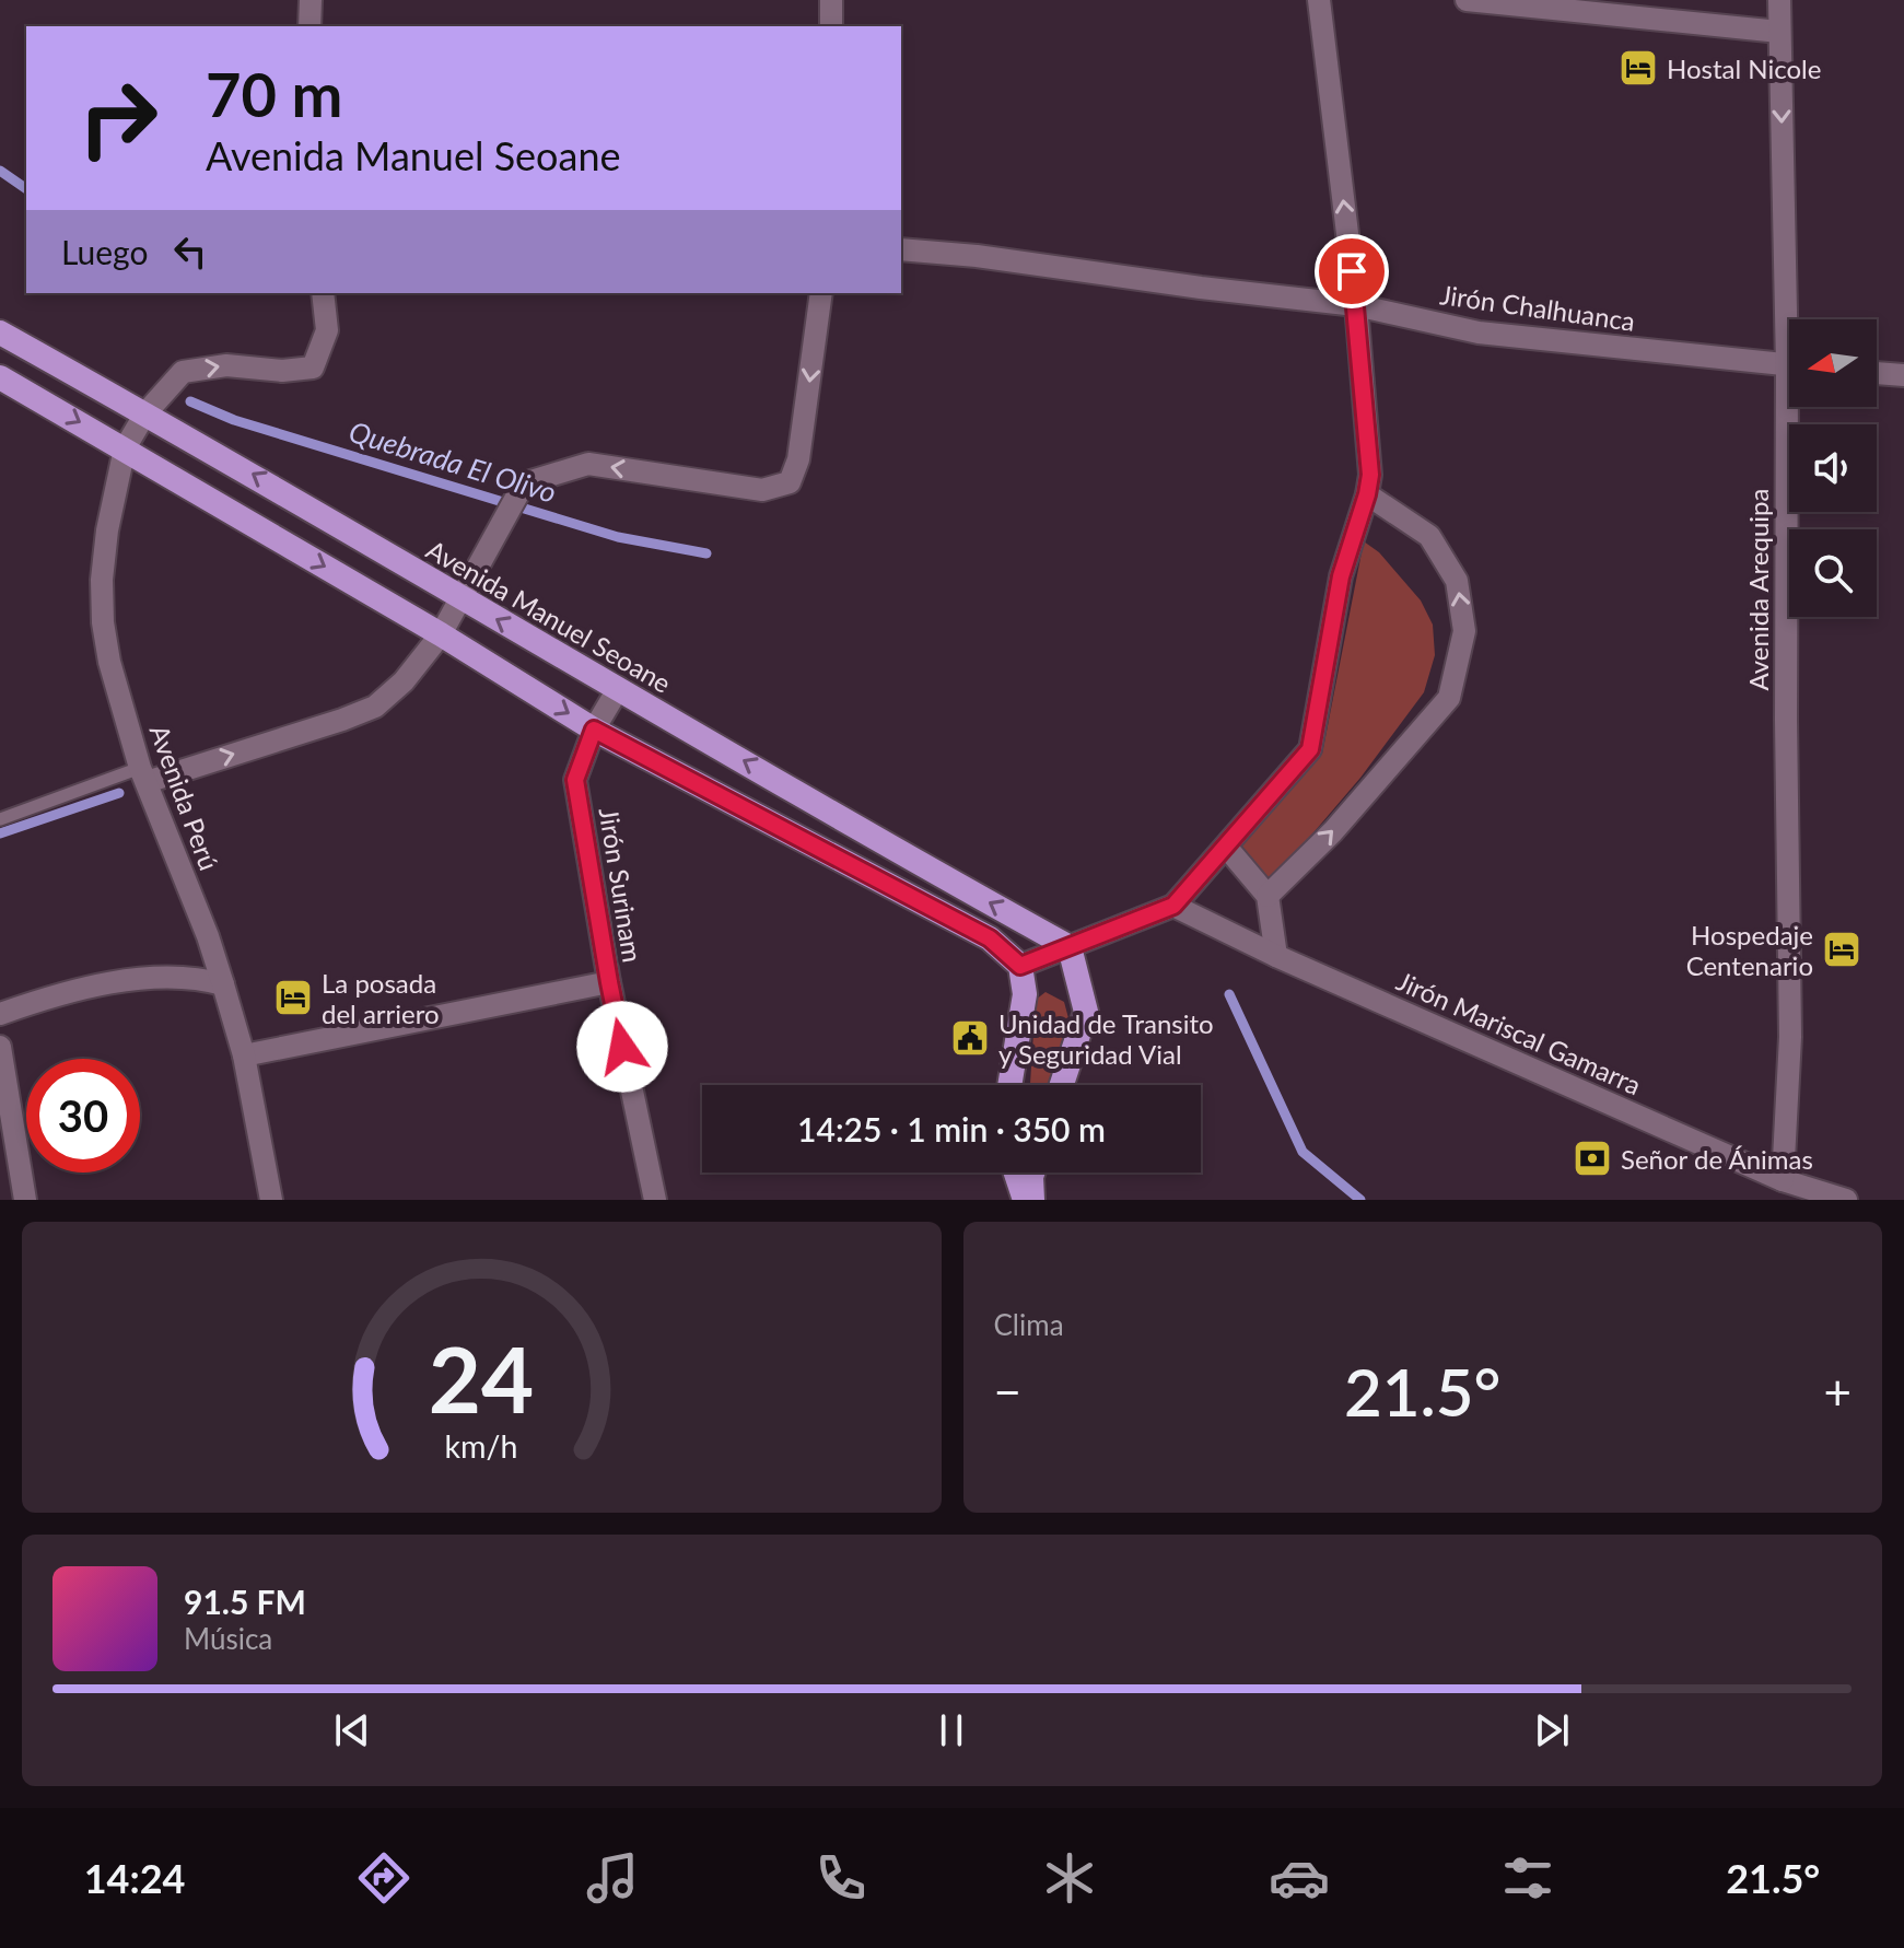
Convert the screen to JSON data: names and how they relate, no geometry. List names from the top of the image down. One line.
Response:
{"streets":{"highway":["Avenida Manuel Seoane"],"street":["Jirón Chalhuanca","Avenida Arequipa","Avenida Perú","Jirón Surinam","Jirón Mariscal Gamarra"]},"crossings":[["Avenida Arequipa","Jirón Mariscal Gamarra"],["Avenida Manuel Seoane","Avenida Perú"],["Avenida Manuel Seoane","Jirón Surinam"]],"water":["Quebrada El Olivo"],"places":{"hotel":["Hostal Nicole","Hospedaje Centenario","La posada del arriero"],"public building":["Unidad de Transito y Seguridad Vial"],"bank":["Señor de Ánimas"]},"north":"left","page":{"turn":["70 m","Avenida Manuel Seoane"],"then":"Luego","limit":"30","trip":"14:25 · 1 min · 350 m","tile":"Clima","heat":["−","21.5°","+"],"song":["91.5 FM","Música"],"tabs":["14:24","21.5°"],"gauge":["24","km/h"]}}
